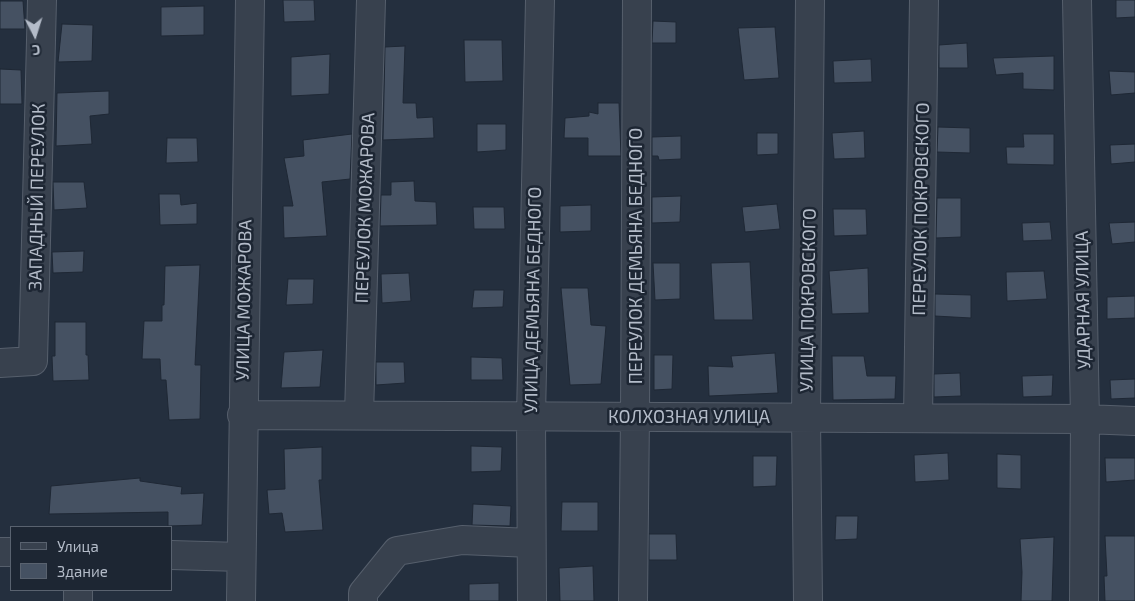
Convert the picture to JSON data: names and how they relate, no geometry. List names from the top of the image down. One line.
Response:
{"streets":{"street":["ЗАПАДНЫЙ ПЕРЕУЛОК","ПЕРЕУЛОК МОЖАРОВА","ПЕРЕУЛОК ПОКРОВСКОГО","ПЕРЕУЛОК ДЕМЬЯНА БЕДНОГО","УЛИЦА МОЖАРОВА","УЛИЦА ДЕМЬЯНА БЕДНОГО","УЛИЦА ПОКРОВСКОГО","УДАРНАЯ УЛИЦА","КОЛХОЗНАЯ УЛИЦА"]},"crossings":[["ПЕРЕУЛОК МОЖАРОВА","КОЛХОЗНАЯ УЛИЦА"],["ПЕРЕУЛОК ПОКРОВСКОГО","КОЛХОЗНАЯ УЛИЦА"],["ПЕРЕУЛОК ДЕМЬЯНА БЕДНОГО","КОЛХОЗНАЯ УЛИЦА"],["УЛИЦА МОЖАРОВА","КОЛХОЗНАЯ УЛИЦА"],["УЛИЦА ДЕМЬЯНА БЕДНОГО","КОЛХОЗНАЯ УЛИЦА"],["УЛИЦА ПОКРОВСКОГО","КОЛХОЗНАЯ УЛИЦА"],["УДАРНАЯ УЛИЦА","КОЛХОЗНАЯ УЛИЦА"]],"legend":["Улица","Здание"],"north":"bottom"}
